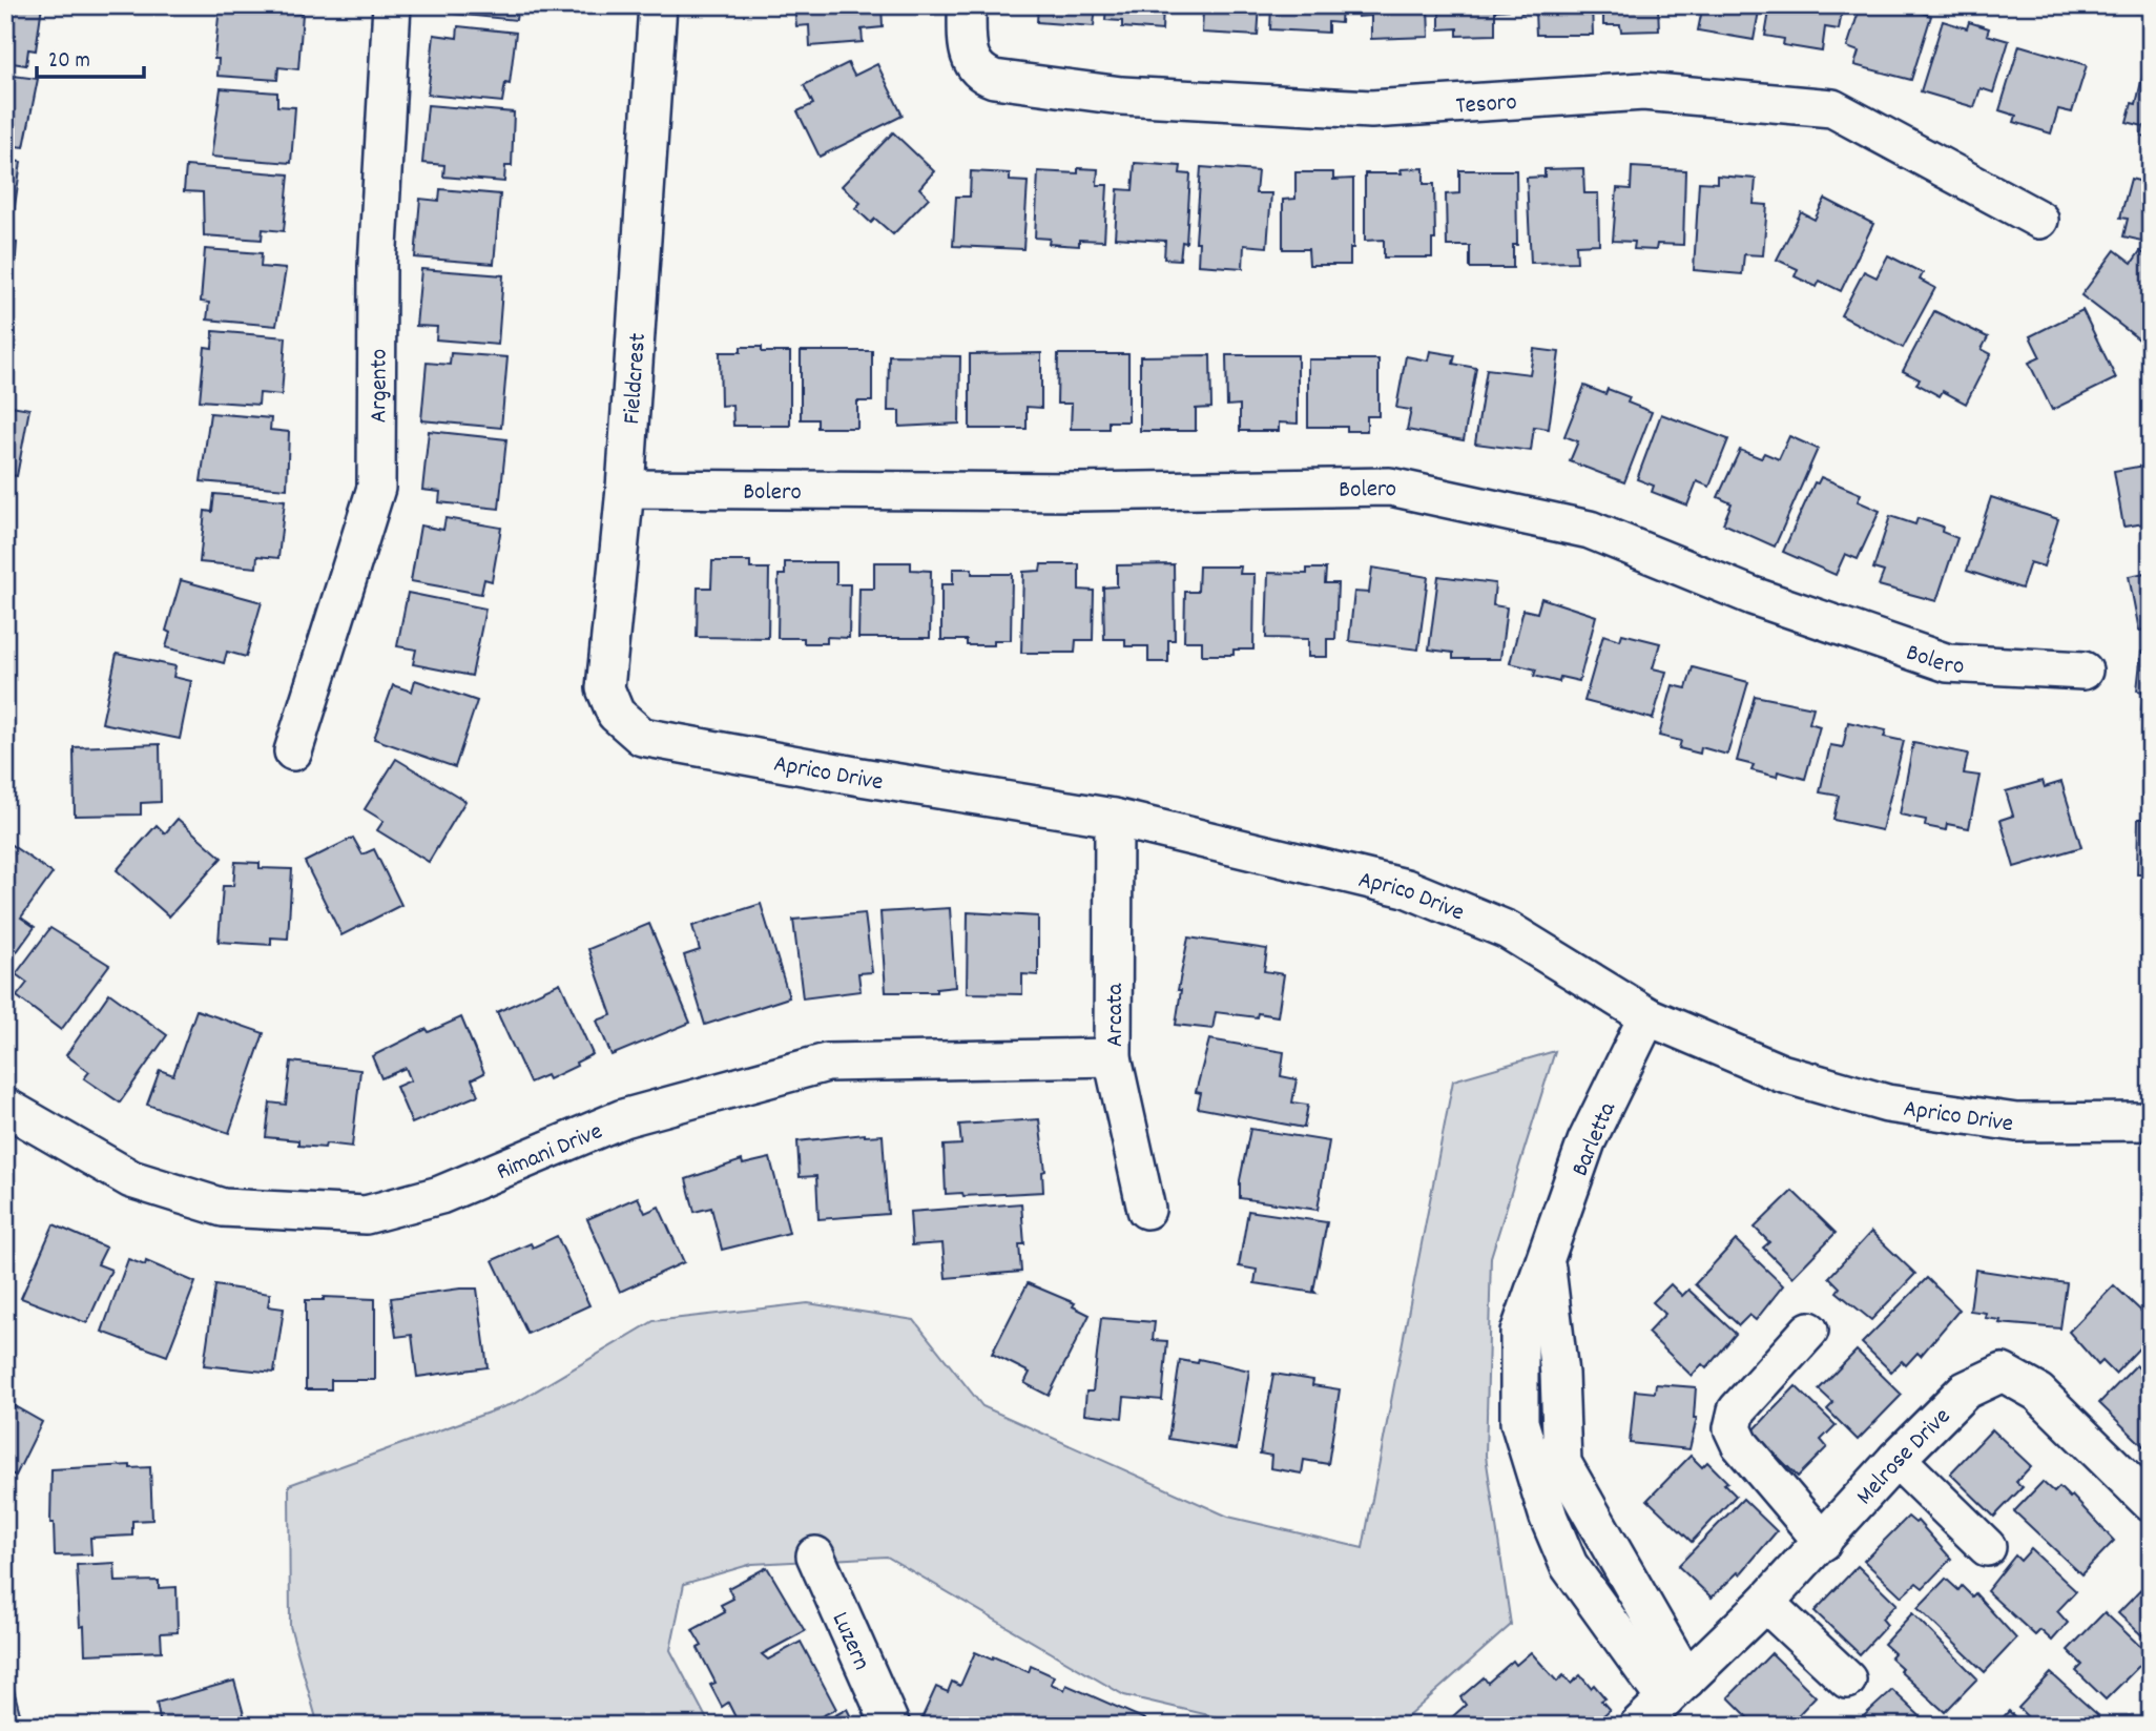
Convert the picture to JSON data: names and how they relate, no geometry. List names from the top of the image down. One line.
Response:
{"streets":{"street":["Tesoro","Fieldcrest","Argento","Bolero","Aprico Drive","Arcata","Barletta","Rimani Drive","Melrose Drive","Luzern"]},"crossings":[["Fieldcrest","Bolero"],["Fieldcrest","Aprico Drive"],["Aprico Drive","Arcata"],["Aprico Drive","Barletta"],["Arcata","Rimani Drive"],["Barletta","Melrose Drive"]],"scale_bar":"20 m"}
